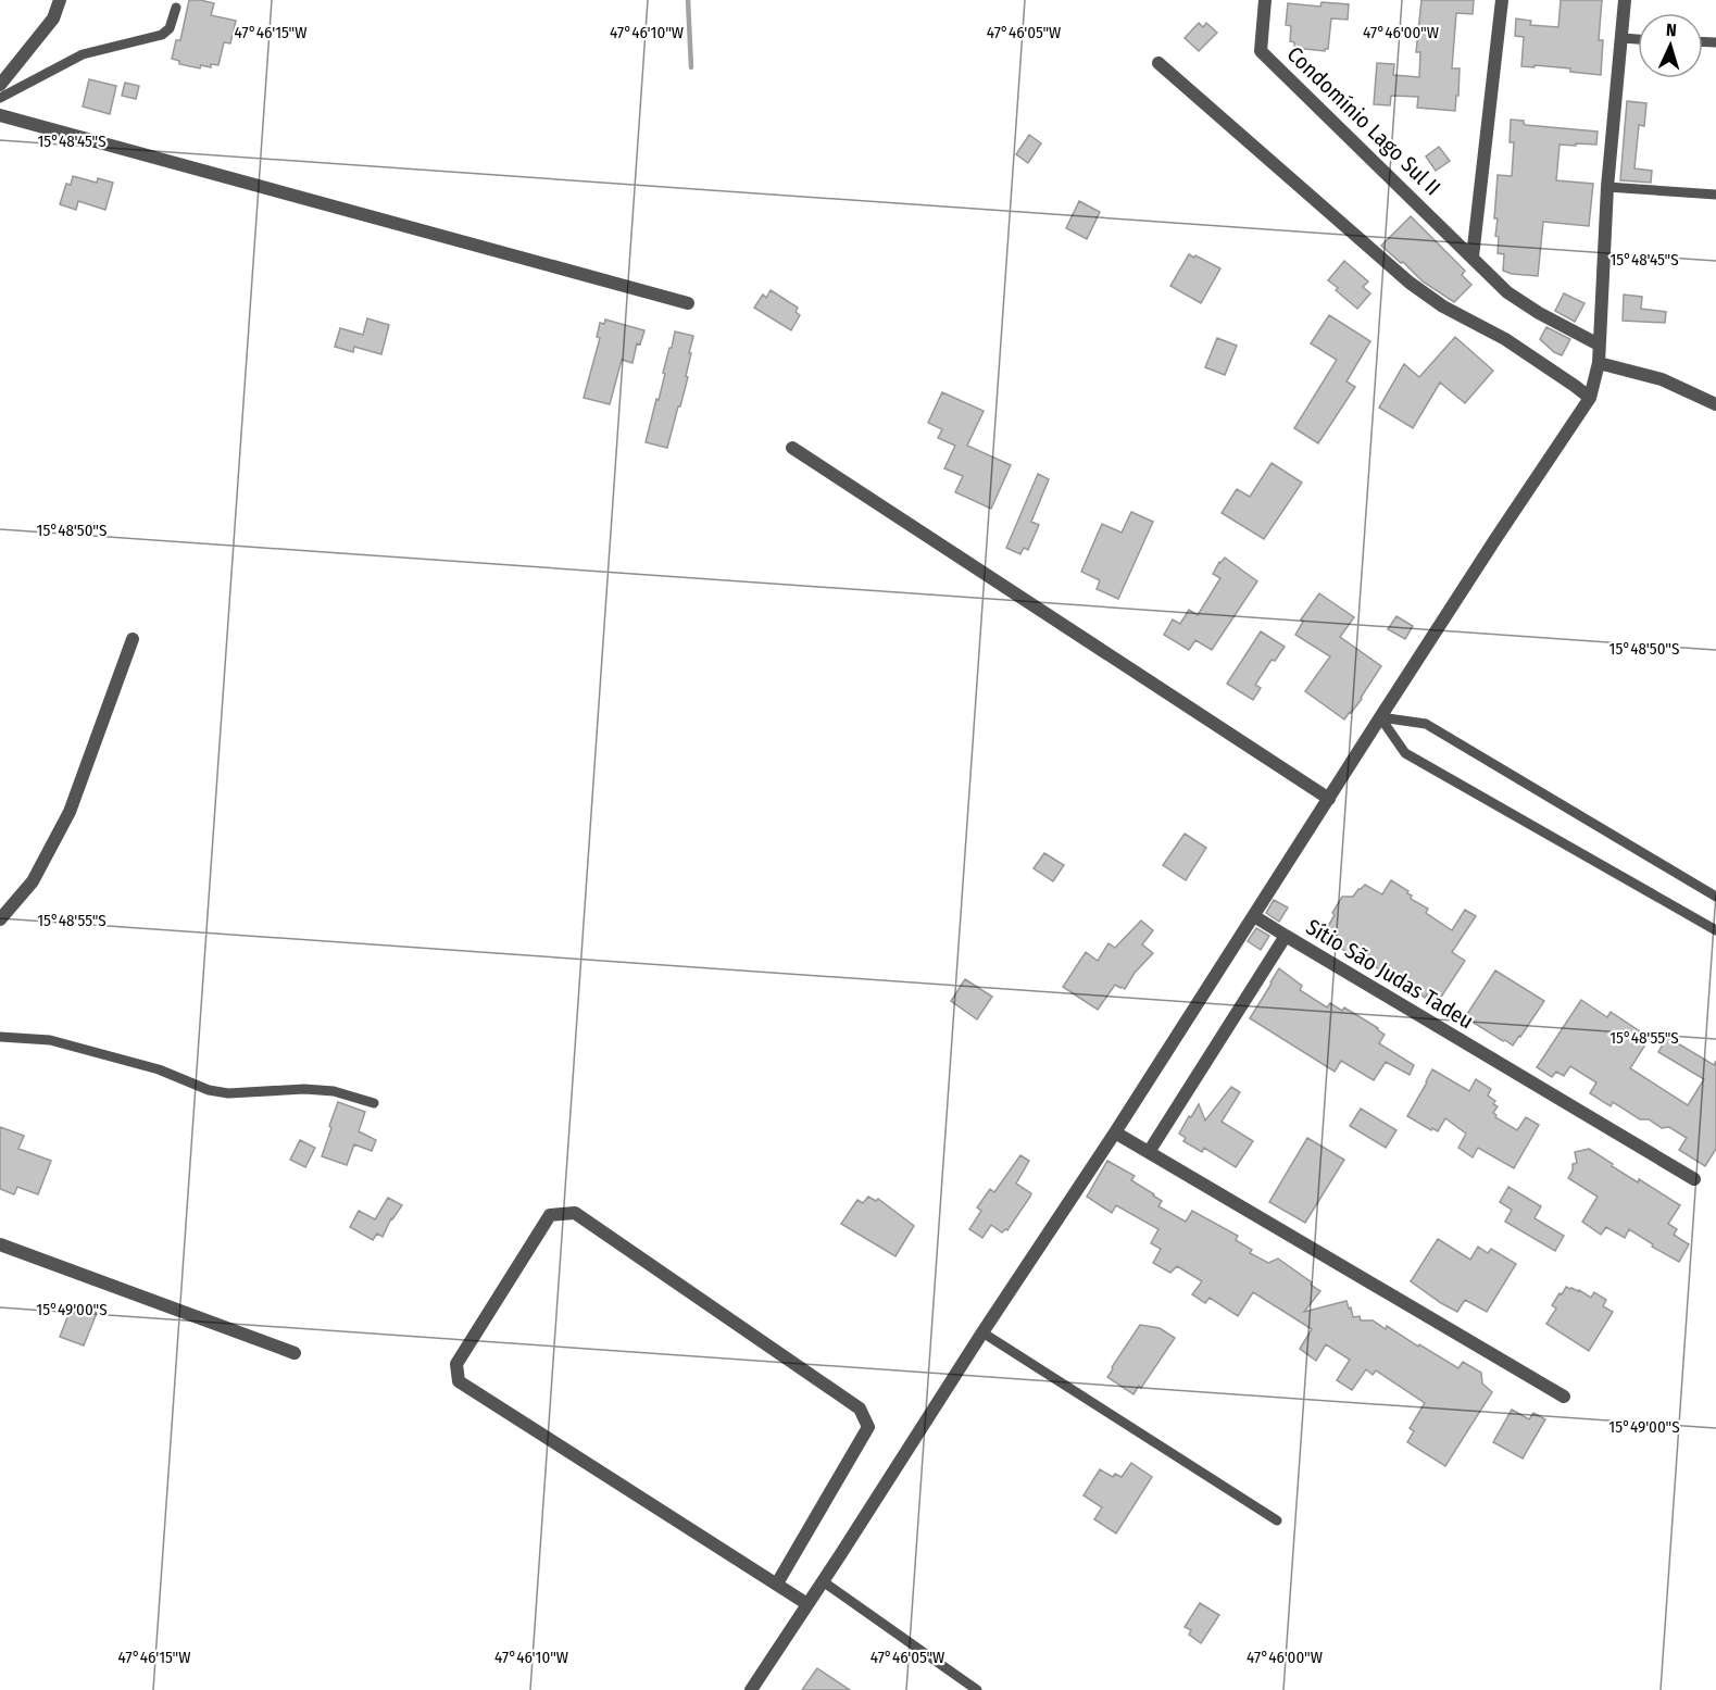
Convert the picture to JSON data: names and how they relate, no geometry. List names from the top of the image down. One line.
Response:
{"streets":{"street":["Condomínio Lago Sul II","Sítio São Judas Tadeu"]},"north":"top","coordinates":["47°46'15\"W","47°46'10\"W","47°46'05\"W","47°46'00\"W","15°48'45\"S","15°48'50\"S","15°48'55\"S","15°49'00\"S"]}
